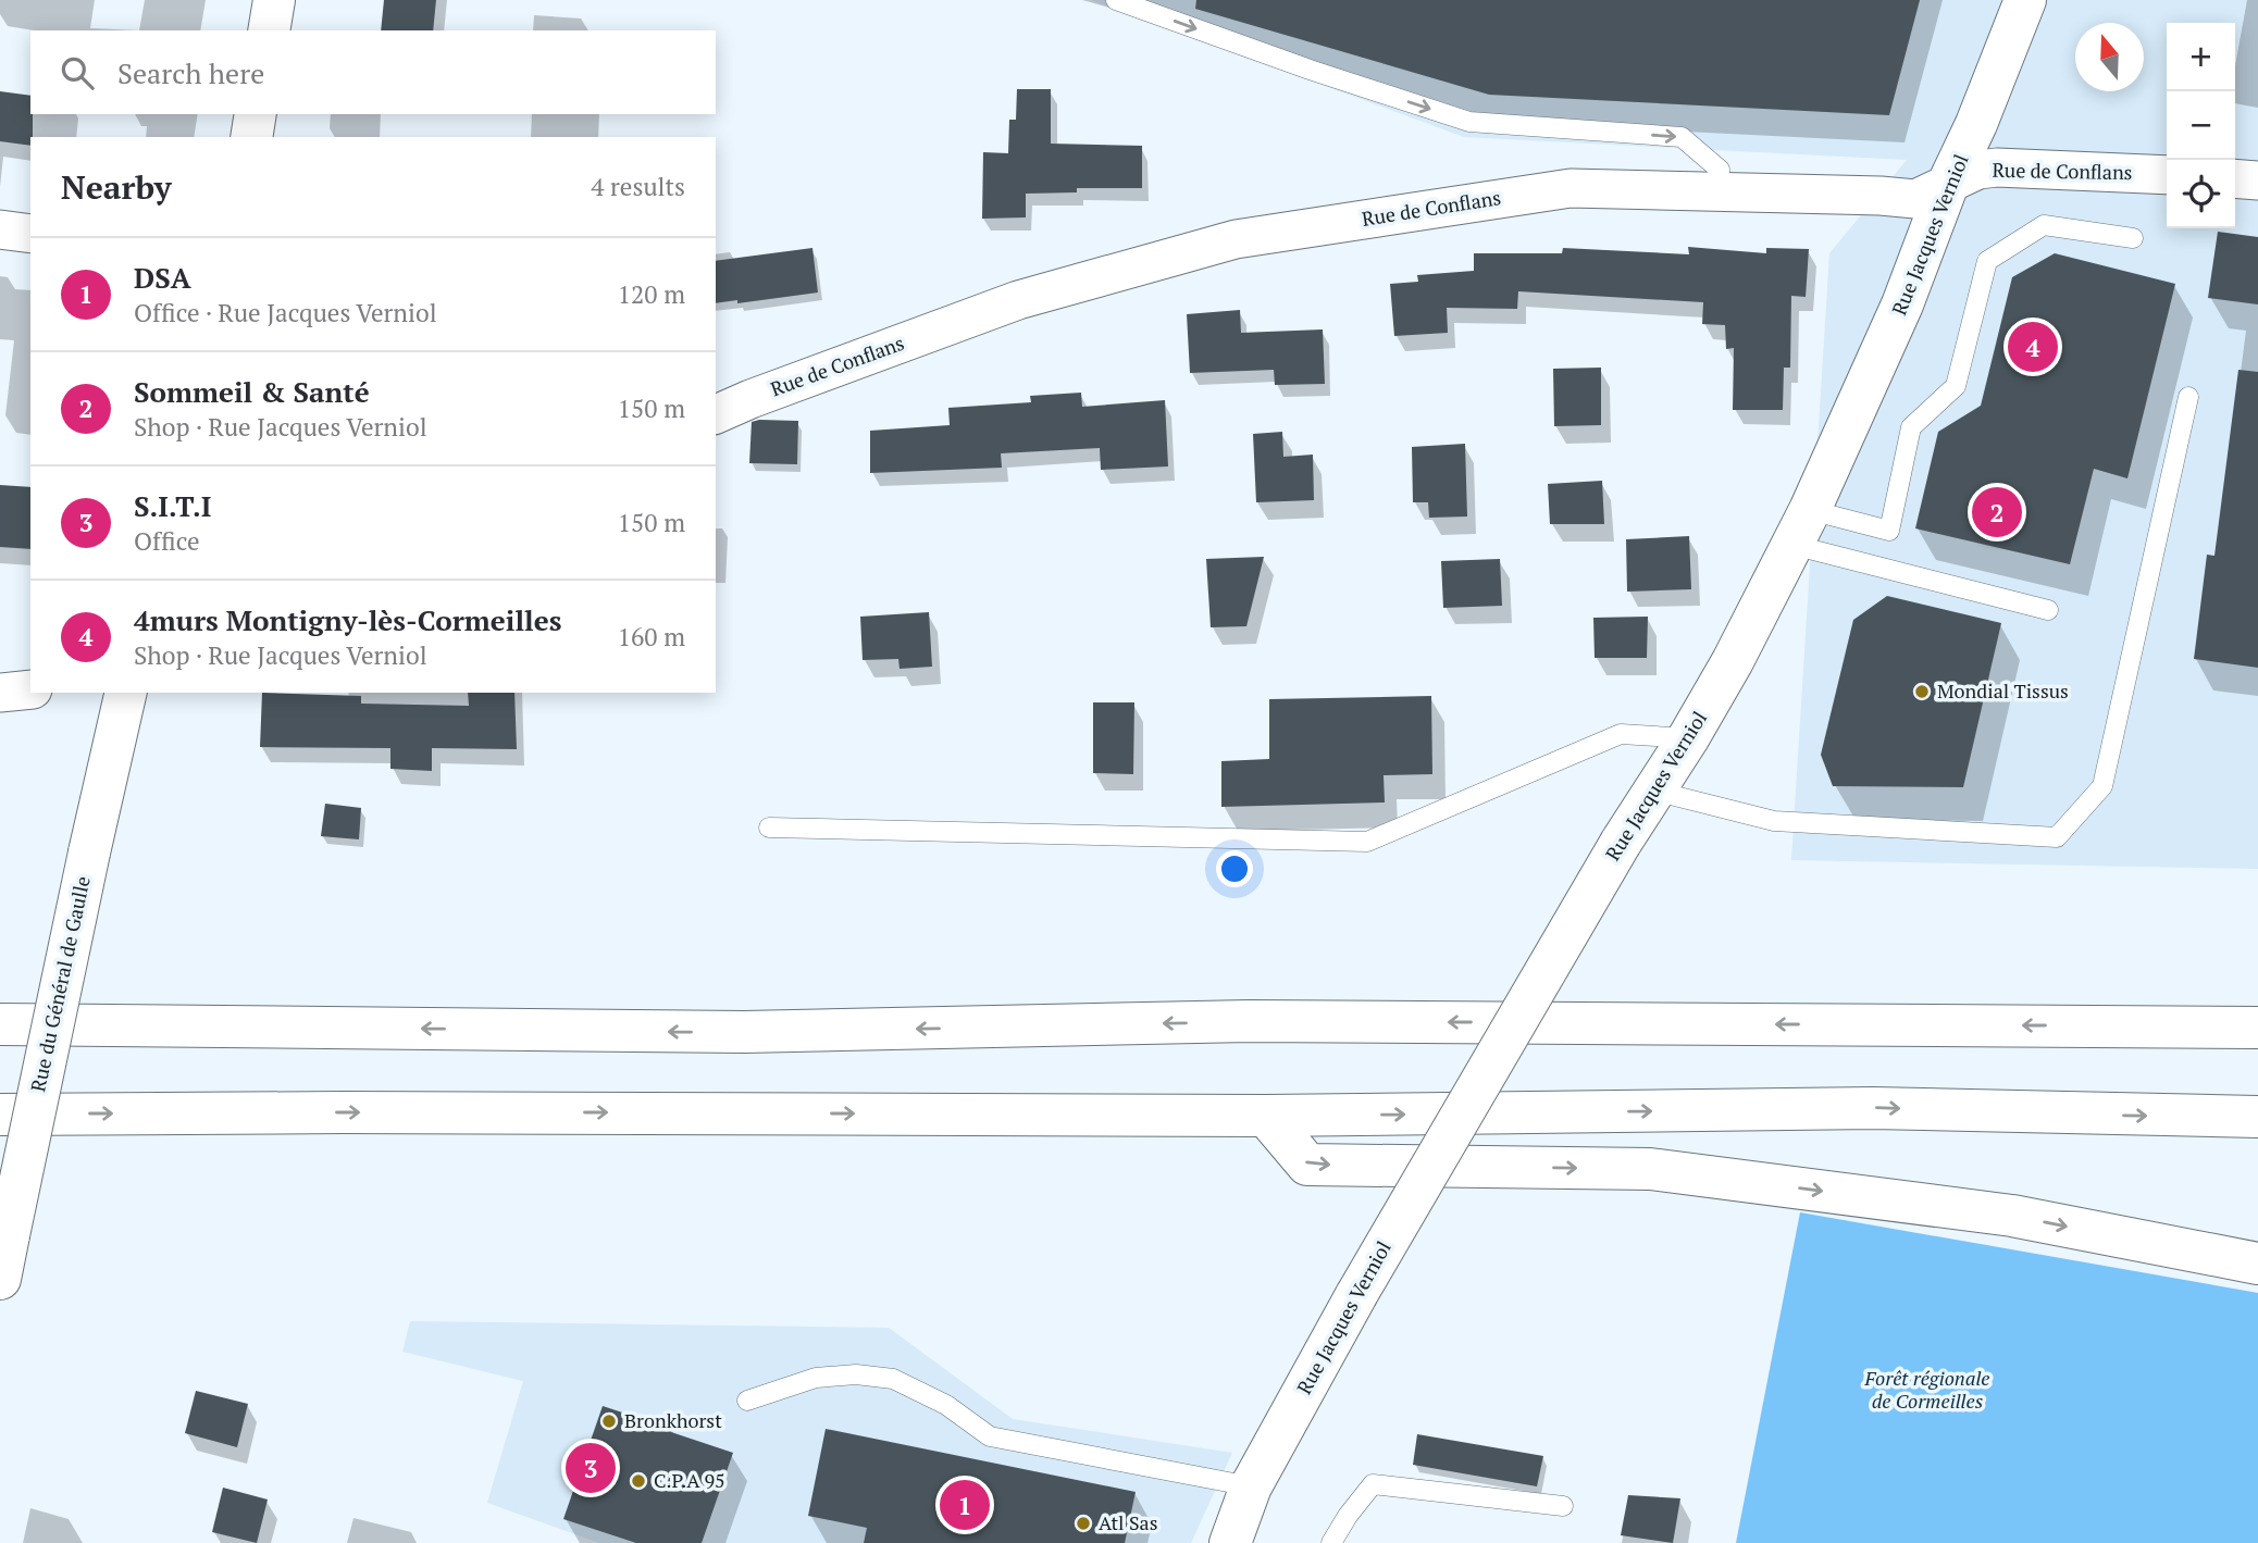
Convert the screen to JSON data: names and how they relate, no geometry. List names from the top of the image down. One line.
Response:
{"streets":{"main road":["Rue Jacques Verniol","Rue du Général de Gaulle"],"street":["Rue de Conflans"]},"crossings":[["Rue de Conflans","Rue Jacques Verniol"]],"parks":["Forêt régionale de Cormeilles"],"places":["Mondial Tissus","Bronkhorst","C.P.A 95","Atl Sas"],"north":"top","page":{"map_buttons":["+","−"],"search":"Search here","heading":["Nearby","4 results"],"list":[{"mark":"1","name":"DSA","note":"Office · Rue Jacques Verniol","value":"120 m"},{"mark":"2","name":"Sommeil & Santé","note":"Shop · Rue Jacques Verniol","value":"150 m"},{"mark":"3","name":"S.I.T.I","note":"Office","value":"150 m"},{"mark":"4","name":"4murs Montigny-lès-Cormeilles","note":"Shop · Rue Jacques Verniol","value":"160 m"}],"pins":["4","2","3","1"]}}
